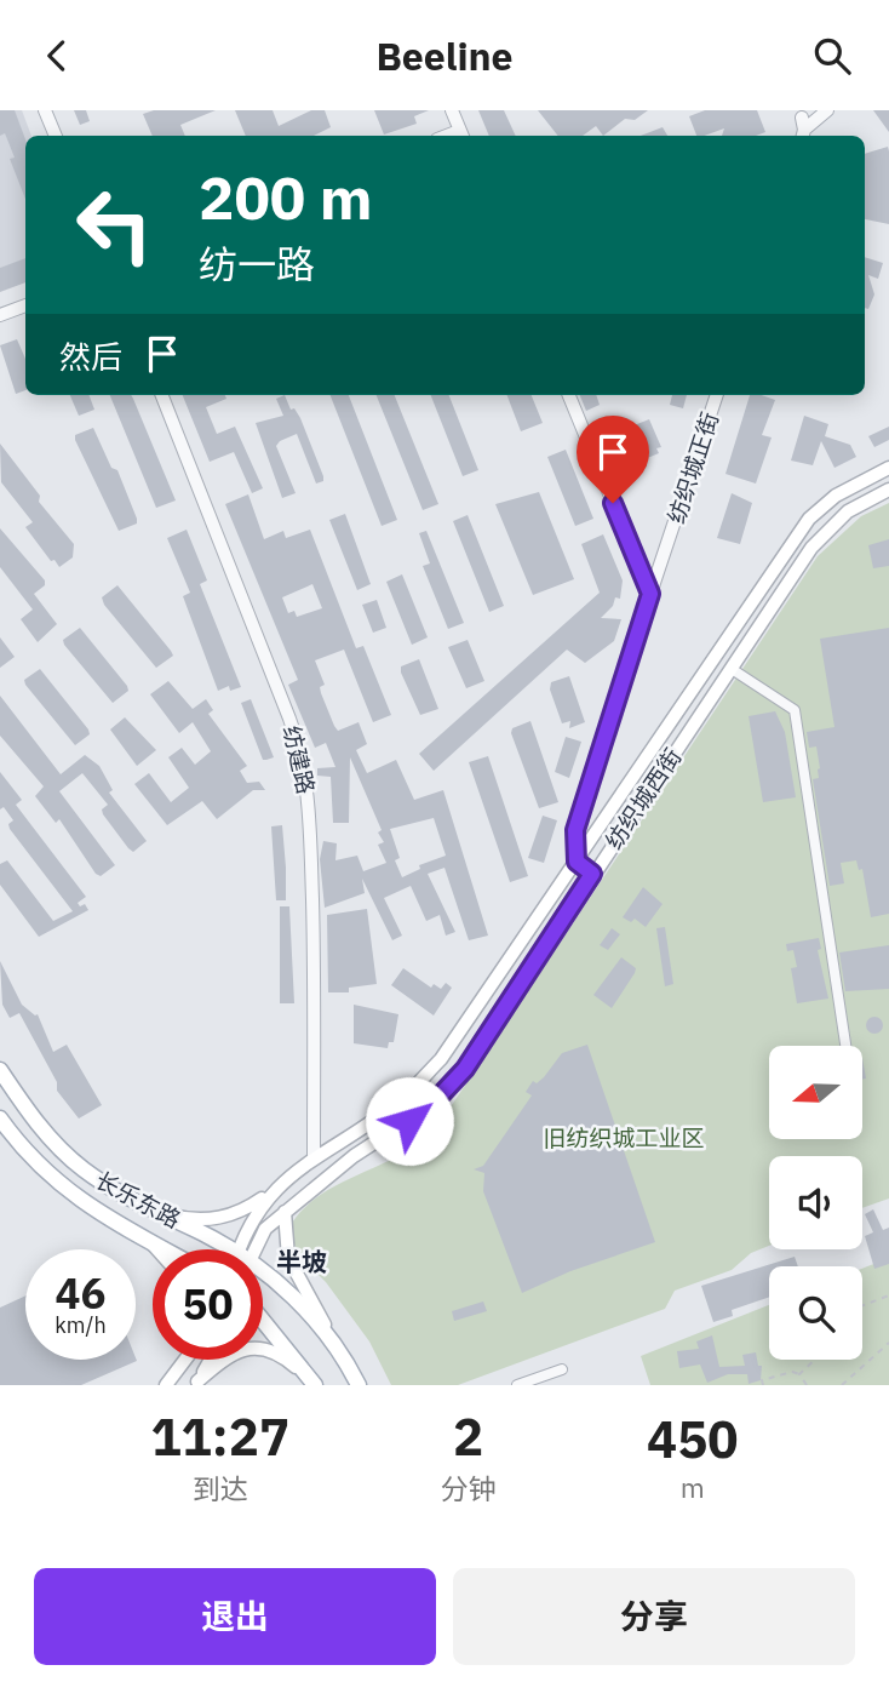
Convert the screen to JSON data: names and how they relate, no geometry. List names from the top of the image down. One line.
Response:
{"streets":{"main road":["纺织城西街","长乐东路"],"street":["纺织城正街","纺建路"]},"crossings":[["纺织城正街","纺织城西街"],["纺建路","纺织城西街"]],"districts":["半坡"],"parks":["旧纺织城工业区"],"north":"left","page":{"header":"Beeline","turn":["200 m","纺一路"],"then":"然后","speed":"46 km/h","limit":"50","eta":["11:27","到达","2","分钟","450","m"],"buttons":["退出","分享"]}}
